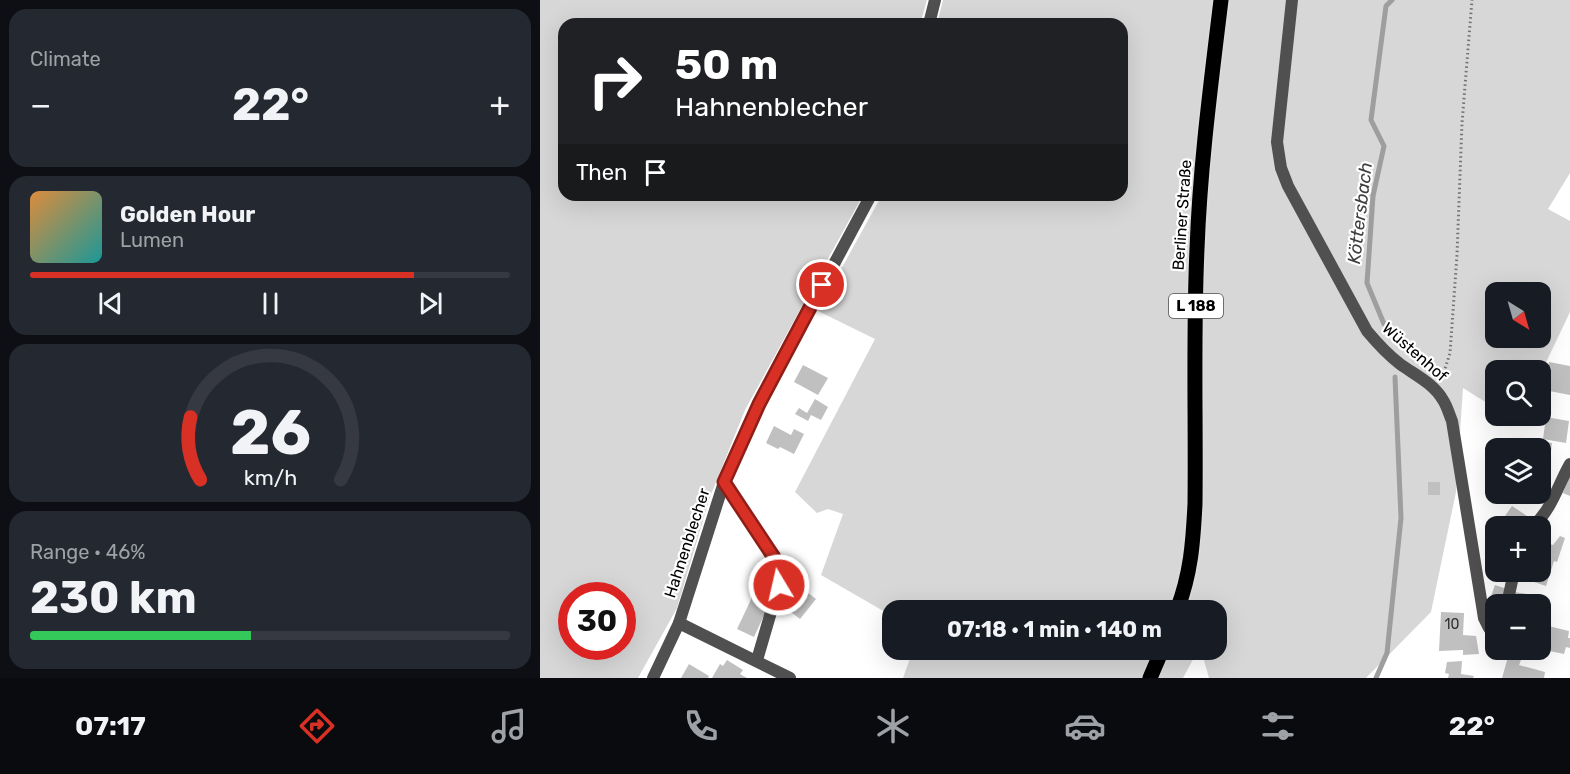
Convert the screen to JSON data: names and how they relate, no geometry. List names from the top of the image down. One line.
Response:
{"streets":{"main road":["Berliner Straße","L 188"],"street":["Wüstenhof","Hahnenblecher"]},"water":["Köttersbach"],"house_numbers":["10"],"north":"bottom right","page":{"tile":["Climate",["Range · 46%","230 km"]],"turn":["50 m","Hahnenblecher"],"heat":["−","22°","+"],"then":"Then","song":["Golden Hour","Lumen"],"map_buttons":["+","−"],"limit":"30","trip":"07:18 · 1 min · 140 m","tabs":["07:17","22°"],"gauge":["26","km/h"]}}
